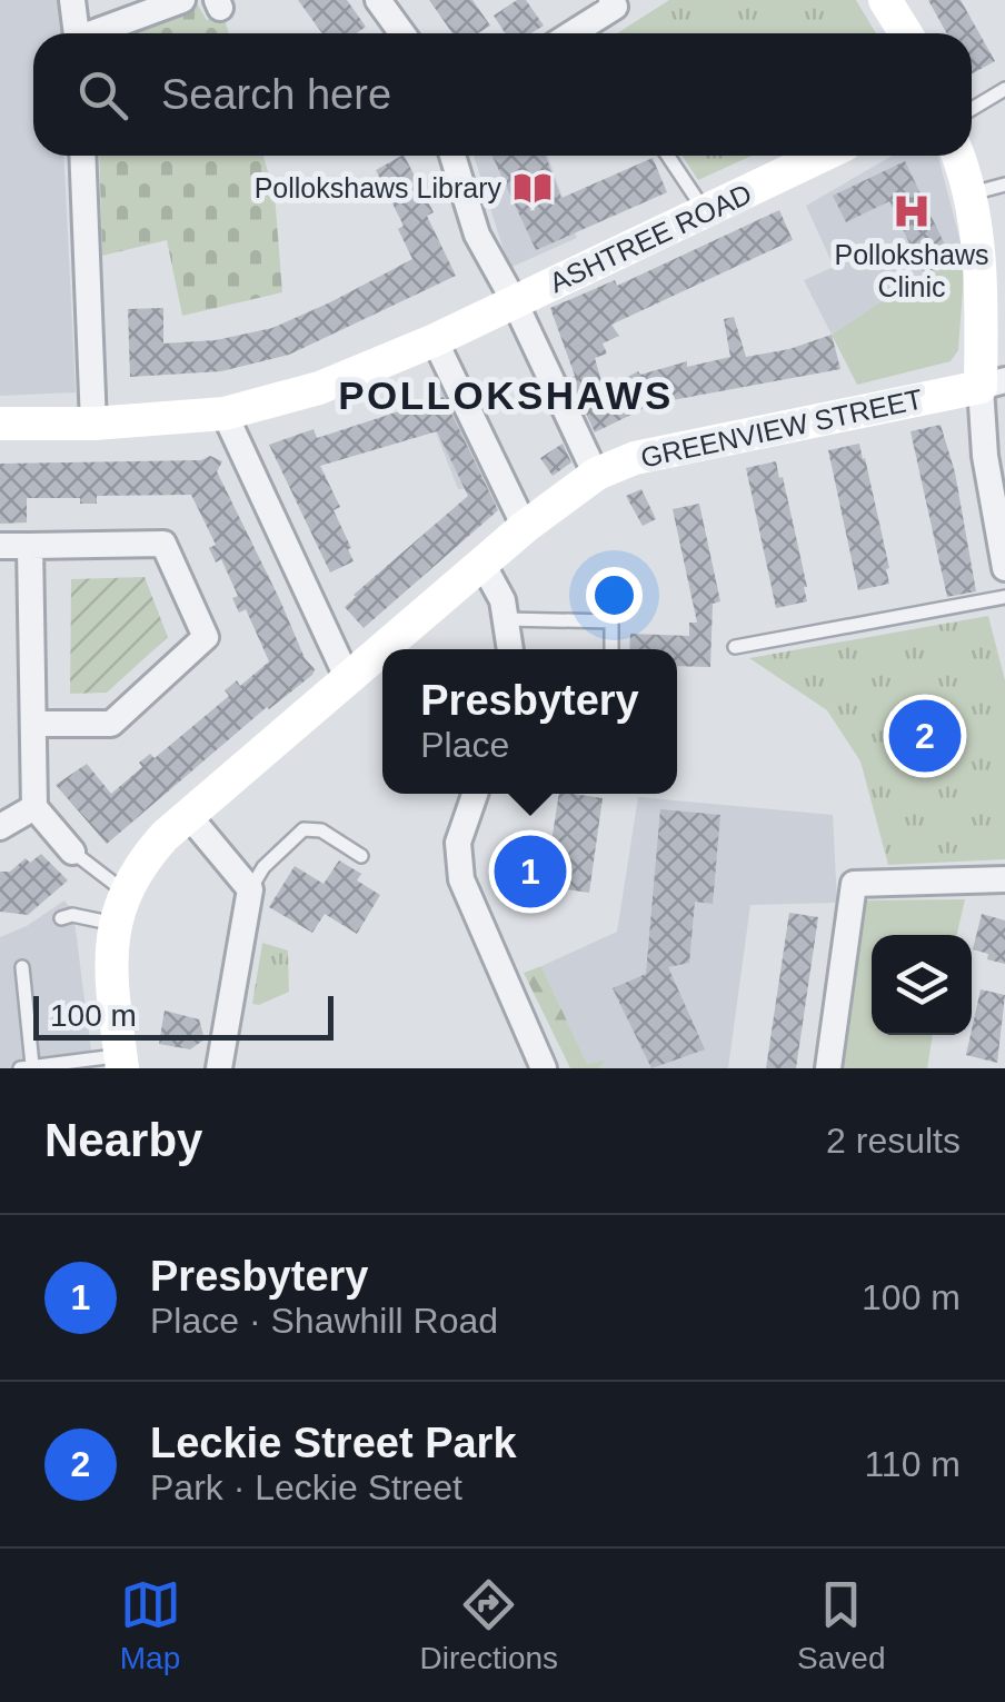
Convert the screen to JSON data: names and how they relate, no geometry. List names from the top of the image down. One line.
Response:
{"streets":{"street":["ASHTREE ROAD","GREENVIEW STREET"]},"districts":["POLLOKSHAWS"],"places":{"library":["Pollokshaws Library"],"hospital":["Pollokshaws Clinic"]},"scale_bar":"100 m","page":{"search":"Search here","popup":["Presbytery","Place"],"pins":["2","1"],"scale":"100 m","heading":["Nearby","2 results"],"list":[{"mark":"1","name":"Presbytery","note":"Place · Shawhill Road","value":"100 m"},{"mark":"2","name":"Leckie Street Park","note":"Park · Leckie Street","value":"110 m"}],"nav":["Map","Directions","Saved"]}}
